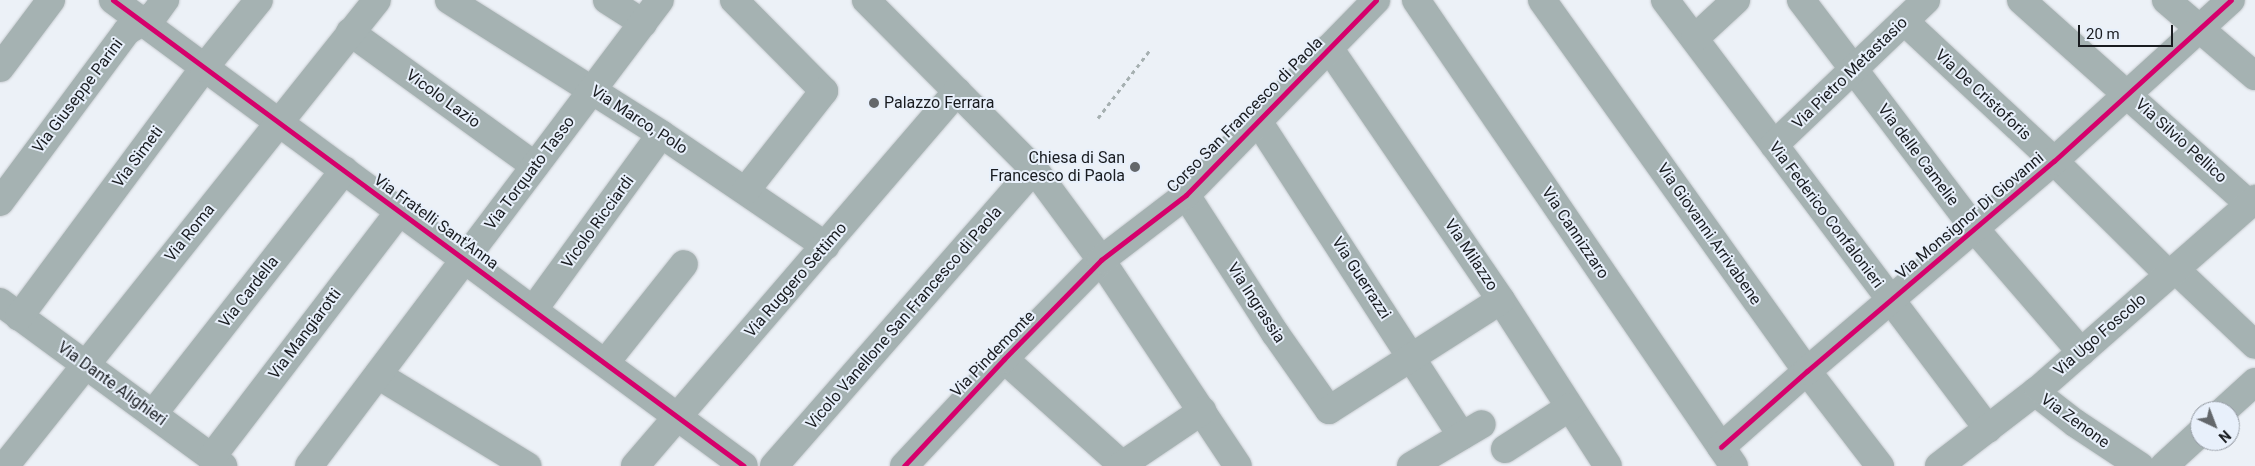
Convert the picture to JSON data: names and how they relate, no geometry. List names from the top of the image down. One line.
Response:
{"streets":{"street":["Via Pietro Metastasio","Via De Cristoforis","Via Giuseppe Parini","Vicolo Lazio","Corso San Francesco di Paola","Via Marco, Polo","Via Silvio Pellico","Via delle Camelie","Via Simeti","Via Torquato Tasso","Via Federico Confalonieri","Via Monsignor Di Giovanni","Via Fratelli Sant'Anna","Vicolo Ricciardi","Via Roma","Via Cannizzaro","Via Giovanni Arrivabene","Via Milazzo","Via Guerrazzi","Via Ruggero Settimo","Via Cardella","Via Ingrassia","Vicolo Vanellone San Francesco di Paola","Via Mangiarotti","Via Ugo Foscolo","Via Pindemonte","Via Dante Alighieri","Via Zenone"]},"crossings":[["Via Pietro Metastasio","Via De Cristoforis"],["Via Pietro Metastasio","Via delle Camelie"],["Via Pietro Metastasio","Via Federico Confalonieri"],["Via De Cristoforis","Via Monsignor Di Giovanni"],["Via De Cristoforis","Via Ugo Foscolo"],["Via Giuseppe Parini","Via Fratelli Sant'Anna"],["Vicolo Lazio","Via Torquato Tasso"],["Vicolo Lazio","Via Roma"],["Corso San Francesco di Paola","Via Milazzo"],["Corso San Francesco di Paola","Via Guerrazzi"],["Corso San Francesco di Paola","Via Ingrassia"],["Corso San Francesco di Paola","Via Pindemonte"],["Via Marco, Polo","Via Torquato Tasso"],["Via Marco, Polo","Vicolo Ricciardi"],["Via Marco, Polo","Via Ruggero Settimo"],["Via Silvio Pellico","Via Monsignor Di Giovanni"],["Via Silvio Pellico","Via Ugo Foscolo"],["Via delle Camelie","Via Monsignor Di Giovanni"],["Via delle Camelie","Via Ugo Foscolo"],["Via Simeti","Via Fratelli Sant'Anna"],["Via Simeti","Via Dante Alighieri"],["Via Torquato Tasso","Via Fratelli Sant'Anna"],["Via Federico Confalonieri","Via Monsignor Di Giovanni"],["Via Federico Confalonieri","Via Ugo Foscolo"],["Via Monsignor Di Giovanni","Via Cannizzaro"],["Via Monsignor Di Giovanni","Via Giovanni Arrivabene"],["Via Fratelli Sant'Anna","Vicolo Ricciardi"],["Via Fratelli Sant'Anna","Via Roma"],["Via Fratelli Sant'Anna","Via Ruggero Settimo"],["Via Fratelli Sant'Anna","Via Cardella"],["Via Fratelli Sant'Anna","Via Mangiarotti"],["Via Roma","Via Dante Alighieri"],["Via Guerrazzi","Via Ingrassia"],["Via Cardella","Via Dante Alighieri"],["Via Mangiarotti","Via Dante Alighieri"],["Via Ugo Foscolo","Via Zenone"]],"places":["Palazzo Ferrara","Chiesa di San Francesco di Paola"],"scale_bar":"20 m","north":"bottom right"}
